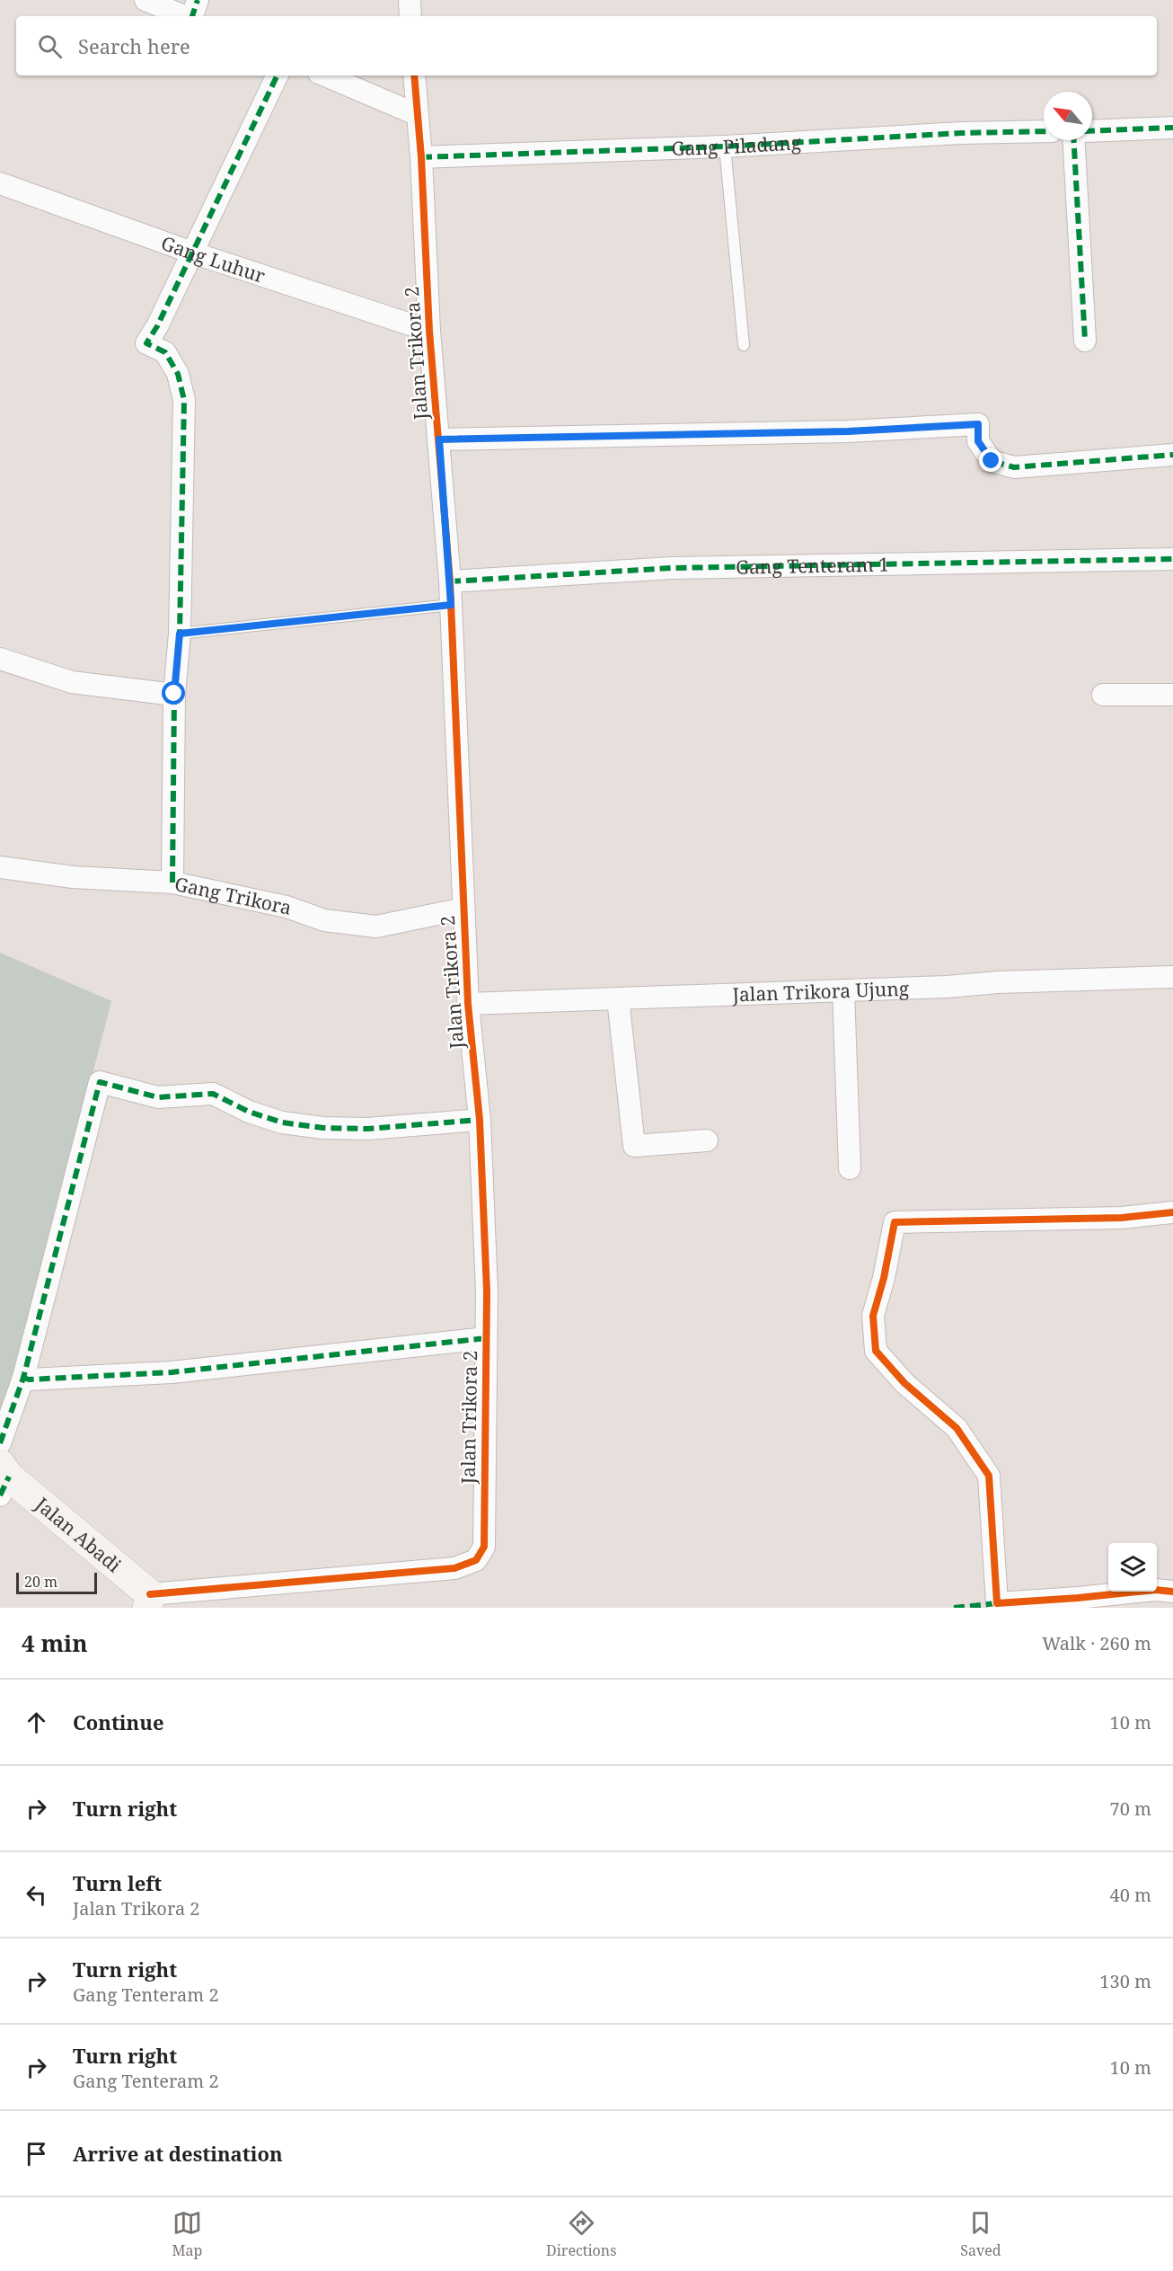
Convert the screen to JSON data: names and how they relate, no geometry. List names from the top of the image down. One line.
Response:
{"streets":{"street":["Gang Piladang","Gang Luhur","Jalan Trikora 2","Gang Tenteram 1","Gang Trikora","Jalan Trikora Ujung","Jalan Abadi"]},"crossings":[["Gang Piladang","Jalan Trikora 2"],["Gang Luhur","Jalan Trikora 2"],["Jalan Trikora 2","Gang Tenteram 1"],["Jalan Trikora 2","Gang Trikora"],["Jalan Trikora 2","Jalan Trikora Ujung"],["Jalan Trikora 2","Jalan Abadi"]],"scale_bar":"20 m","north":"top left","page":{"search":"Search here","scale":"20 m","heading":["4 min","Walk · 260 m"],"list":[["Continue","10 m"],["Turn right","70 m"],["Turn left","Jalan Trikora 2","40 m"],["Turn right","Gang Tenteram 2","130 m"],["Turn right","Gang Tenteram 2","10 m"],"Arrive at destination"],"nav":["Map","Directions","Saved"]}}
